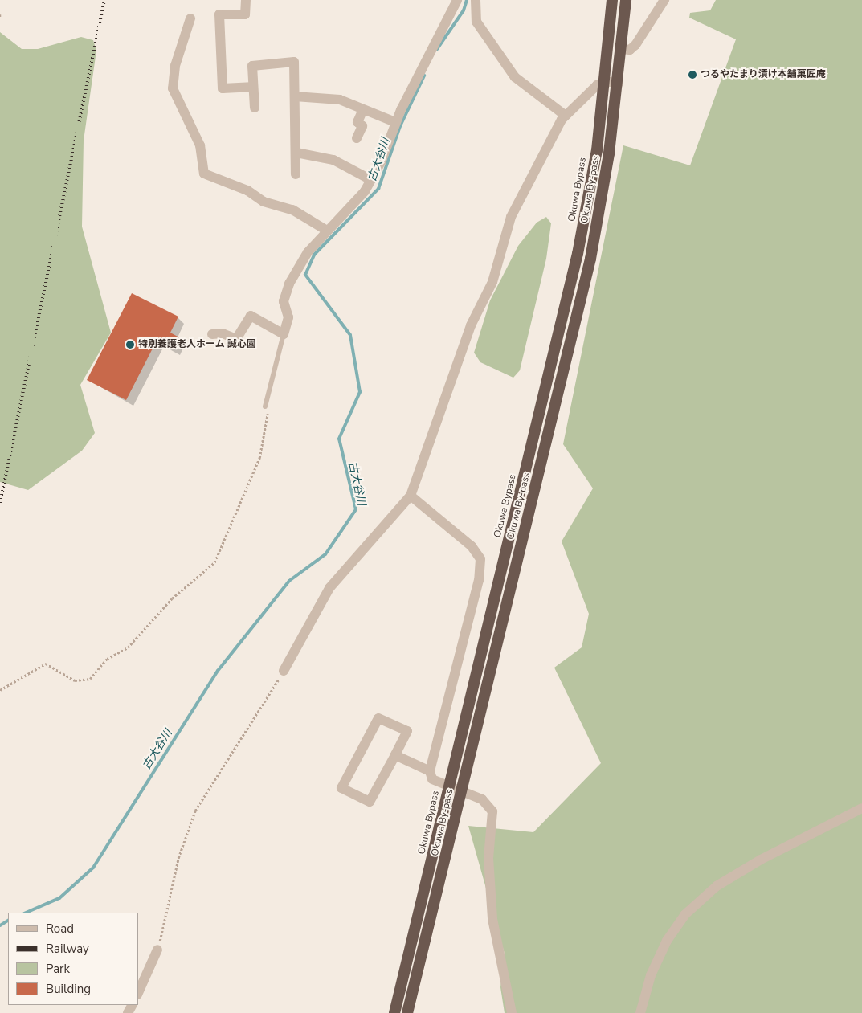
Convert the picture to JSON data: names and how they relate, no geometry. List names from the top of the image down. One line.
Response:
{"streets":{"highway":["Okuwa Bypass","Okuwa By-pass"]},"water":["古大谷川"],"places":["つるやたまり漬け本舗菓匠庵","特別養護老人ホーム 誠心園"],"legend":["Road","Railway","Park","Building"]}
